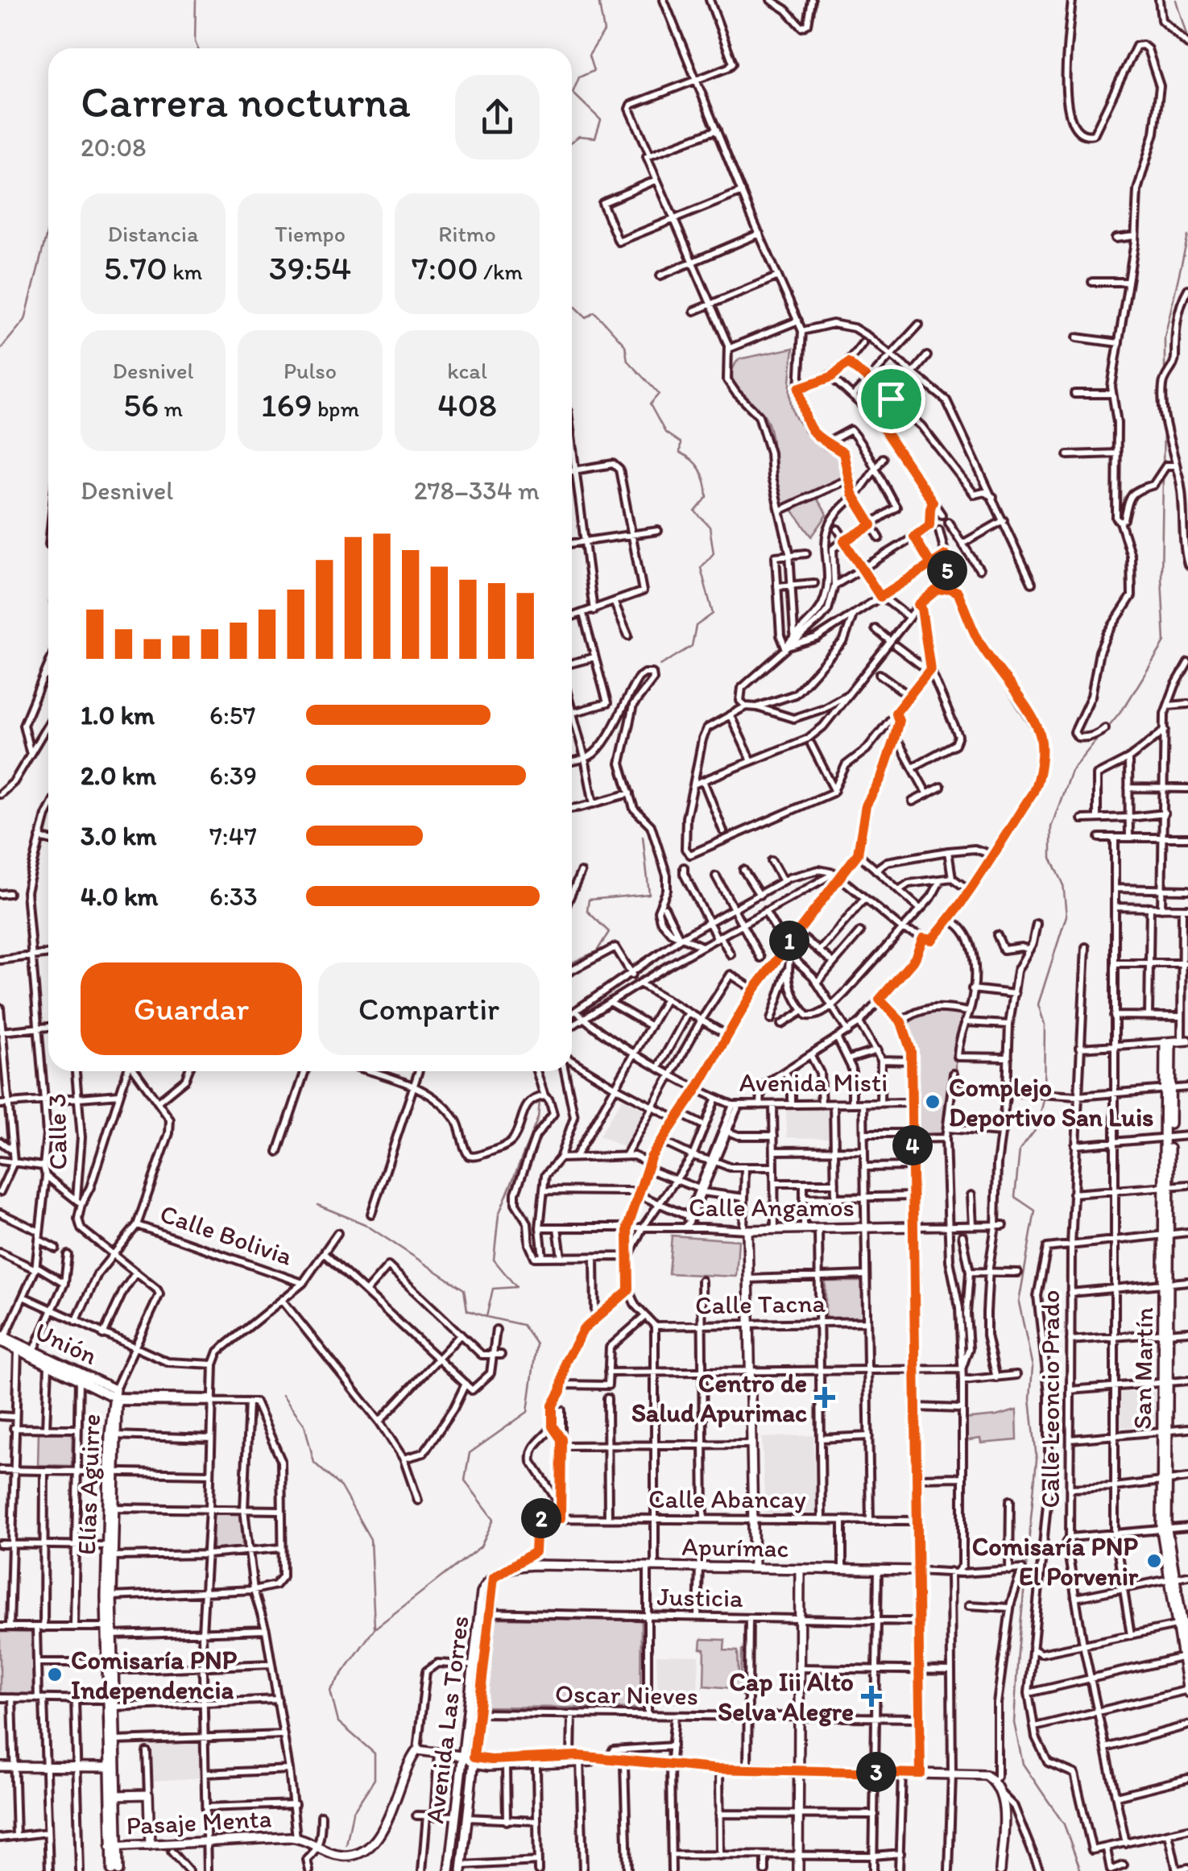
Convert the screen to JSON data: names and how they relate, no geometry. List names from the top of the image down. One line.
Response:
{"streets":{"street":["Avenida Misti","Calle 3","Calle Angamos","Calle Bolivia","Calle Tacna","Unión","San Martín","Calle Leoncio Prado","Elías Aguirre","Calle Abancay","Apurímac","Justicia","Oscar Nieves","Avenida Las Torres","Pasaje Menta"]},"crossings":[["Unión","Elías Aguirre"],["Elías Aguirre","Pasaje Menta"],["Apurímac","Avenida Las Torres"],["Justicia","Avenida Las Torres"],["Oscar Nieves","Avenida Las Torres"]],"places":{"other":["Complejo Deportivo San Luis","Comisaría PNP El Porvenir","Comisaría PNP Independencia"],"health":["Centro de Salud Apurimac","Cap Iii Alto Selva Alegre"]},"page":{"heading":["Carrera nocturna","20:08"],"stats":[["Distancia","5.70 km"],["Tiempo","39:54"],["Ritmo","7:00 /km"],["Desnivel","56 m"],["Pulso","169 bpm"],["kcal","408"]],"chart":["Desnivel","278–334 m"],"pins":["5","1","4","2","3"],"list":[{"name":"1.0 km","note":"6:57"},{"name":"2.0 km","note":"6:39"},{"name":"3.0 km","note":"7:47"},{"name":"4.0 km","note":"6:33"}],"buttons":["Guardar","Compartir"]}}
